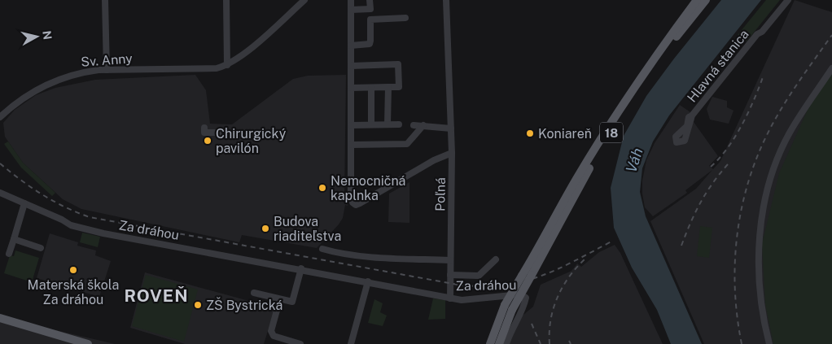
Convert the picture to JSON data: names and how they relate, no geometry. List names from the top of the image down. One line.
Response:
{"streets":{"main road":["18"],"street":["Sv. Anny","Hlavná stanica","Poľná","Za dráhou"]},"crossings":[["Poľná","Za dráhou"]],"districts":["ROVEŇ"],"water":["Váh"],"places":["Koniareň","Chirurgický pavilón","Nemocničná kaplnka","Budova riaditeľstva","Materská škola Za dráhou","ZŠ Bystrická"],"north":"right"}
